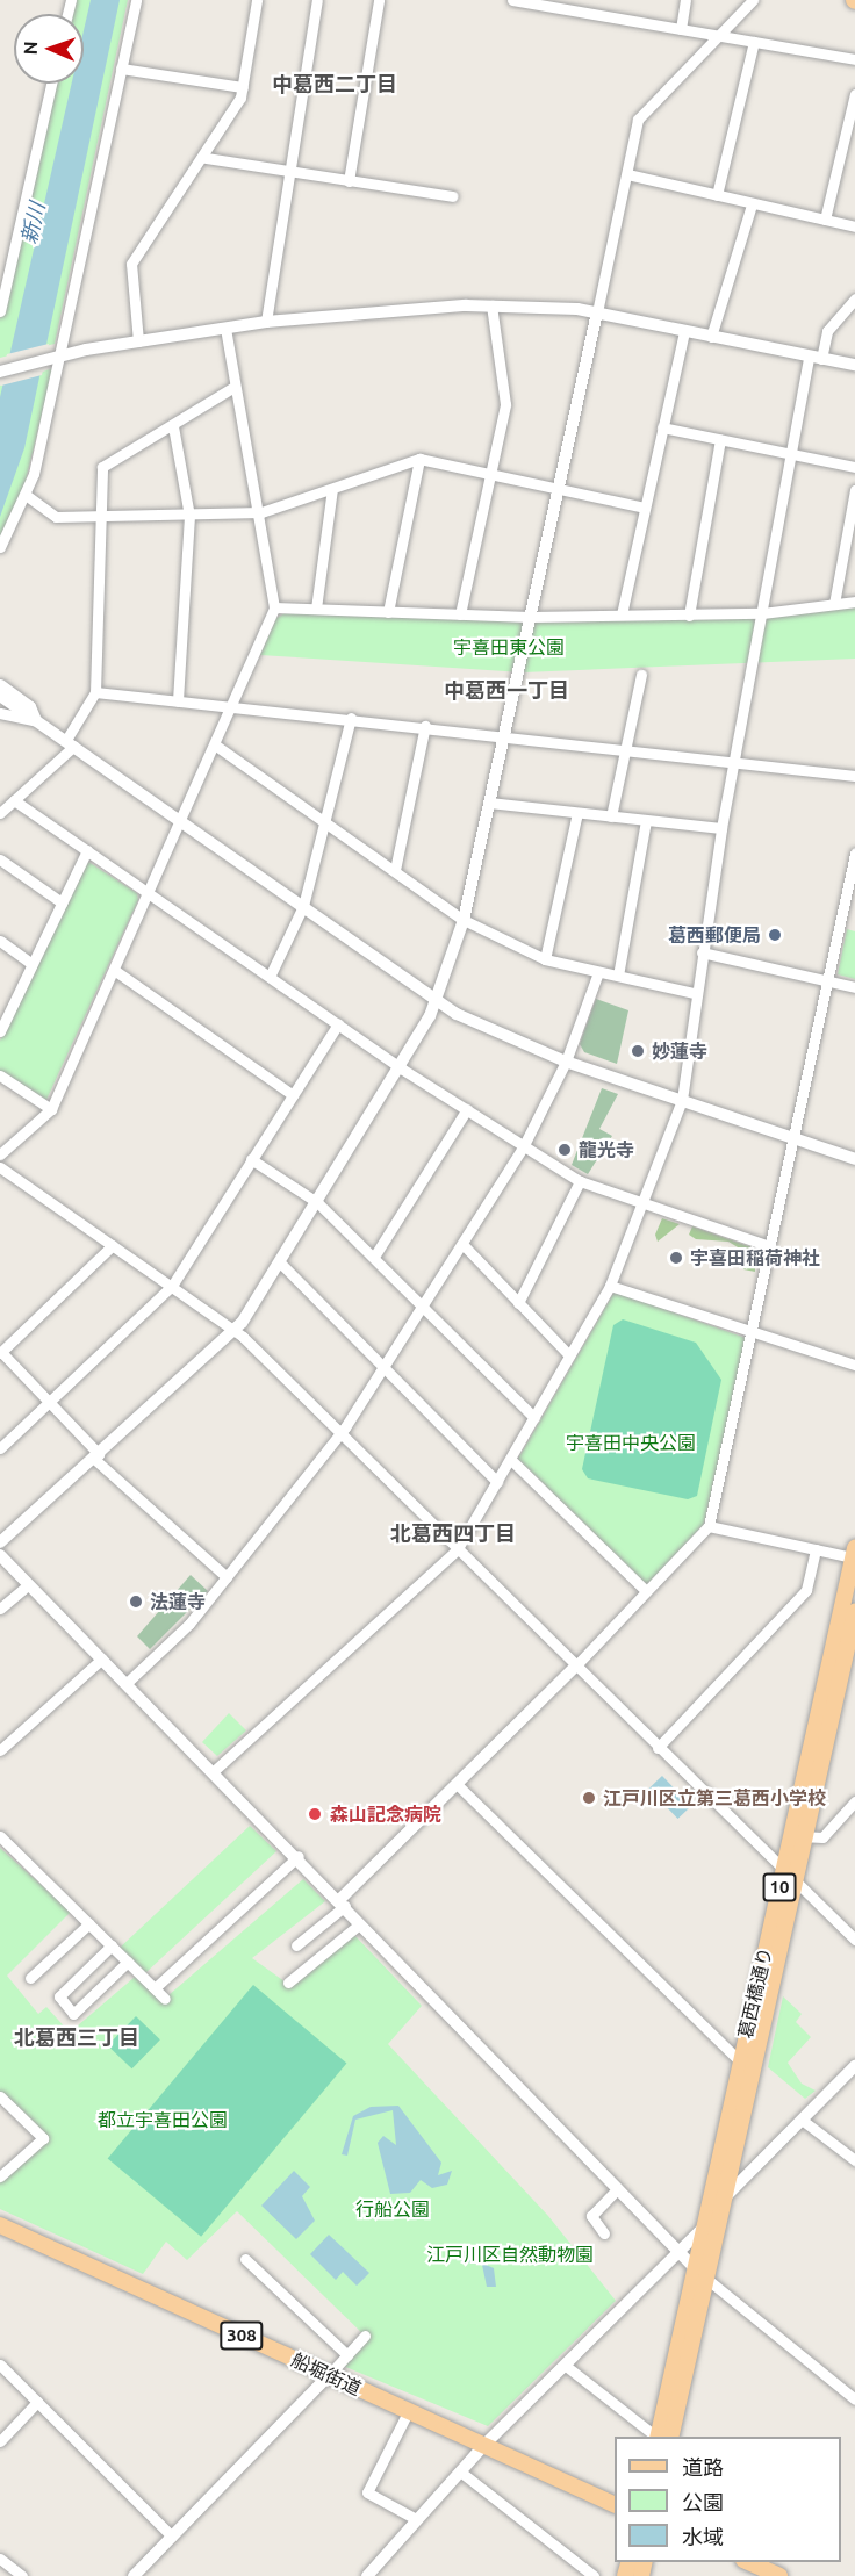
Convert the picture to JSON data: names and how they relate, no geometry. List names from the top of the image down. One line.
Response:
{"streets":{"main road":["10","葛西橋通り","308","船堀街道"]},"districts":["中葛西二丁目","中葛西一丁目","北葛西四丁目","北葛西三丁目"],"water":["新川"],"parks":["宇喜田東公園","宇喜田中央公園","都立宇喜田公園","行船公園","江戸川区自然動物園"],"places":["葛西郵便局","妙蓮寺","龍光寺","宇喜田稲荷神社","法蓮寺","江戸川区立第三葛西小学校","森山記念病院"],"legend":["道路","公園","水域"],"north":"left"}
